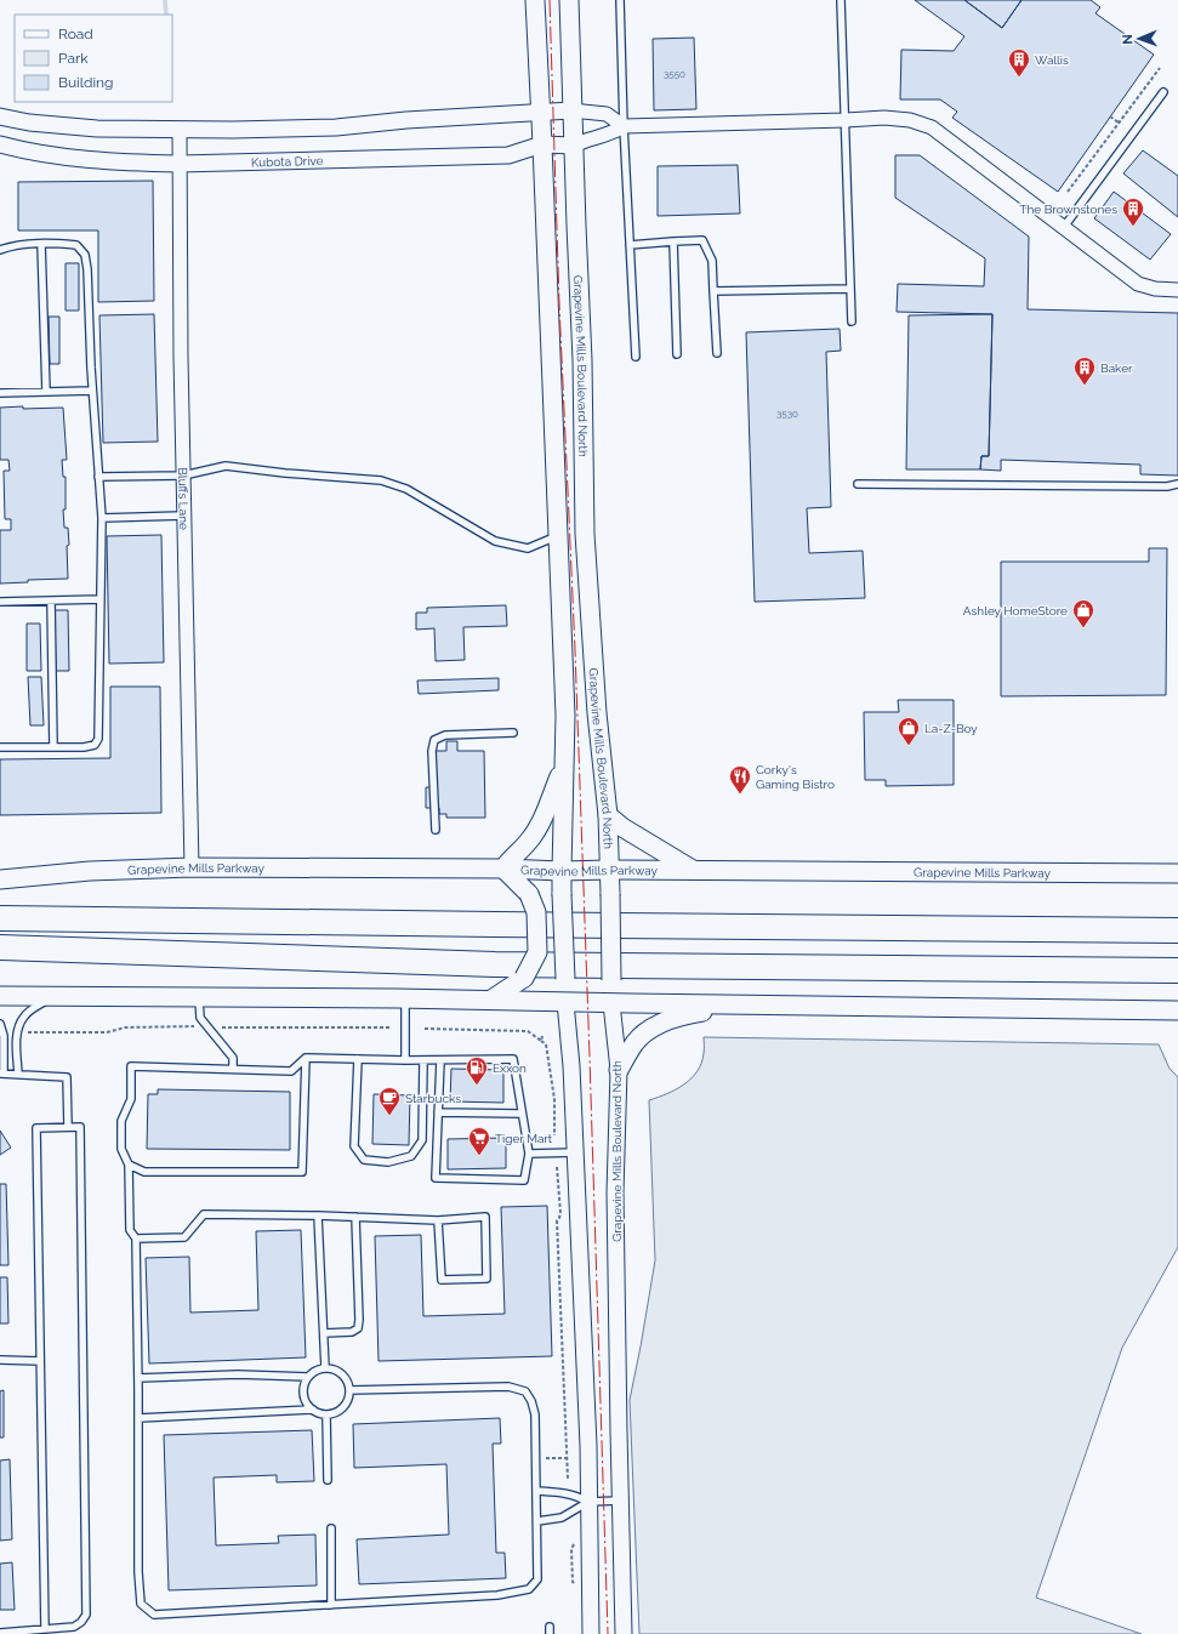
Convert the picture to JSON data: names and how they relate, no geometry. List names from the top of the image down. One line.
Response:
{"streets":{"main road":["Grapevine Mills Boulevard North","Grapevine Mills Parkway"],"street":["Kubota Drive","Bluffs Lane"]},"crossings":[["Kubota Drive","Grapevine Mills Boulevard North"],["Kubota Drive","Bluffs Lane"],["Grapevine Mills Boulevard North","Grapevine Mills Parkway"],["Bluffs Lane","Grapevine Mills Parkway"]],"places":{"building":["Wallis","The Brownstones","Baker"],"shop":["Ashley HomeStore","La-Z-Boy"],"restaurant":["Corky's Gaming Bistro"],"fuel station":["Exxon"],"cafe":["Starbucks"],"supermarket":["Tiger Mart"]},"house_numbers":["3550","3530"],"legend":["Road","Park","Building"],"north":"left"}
